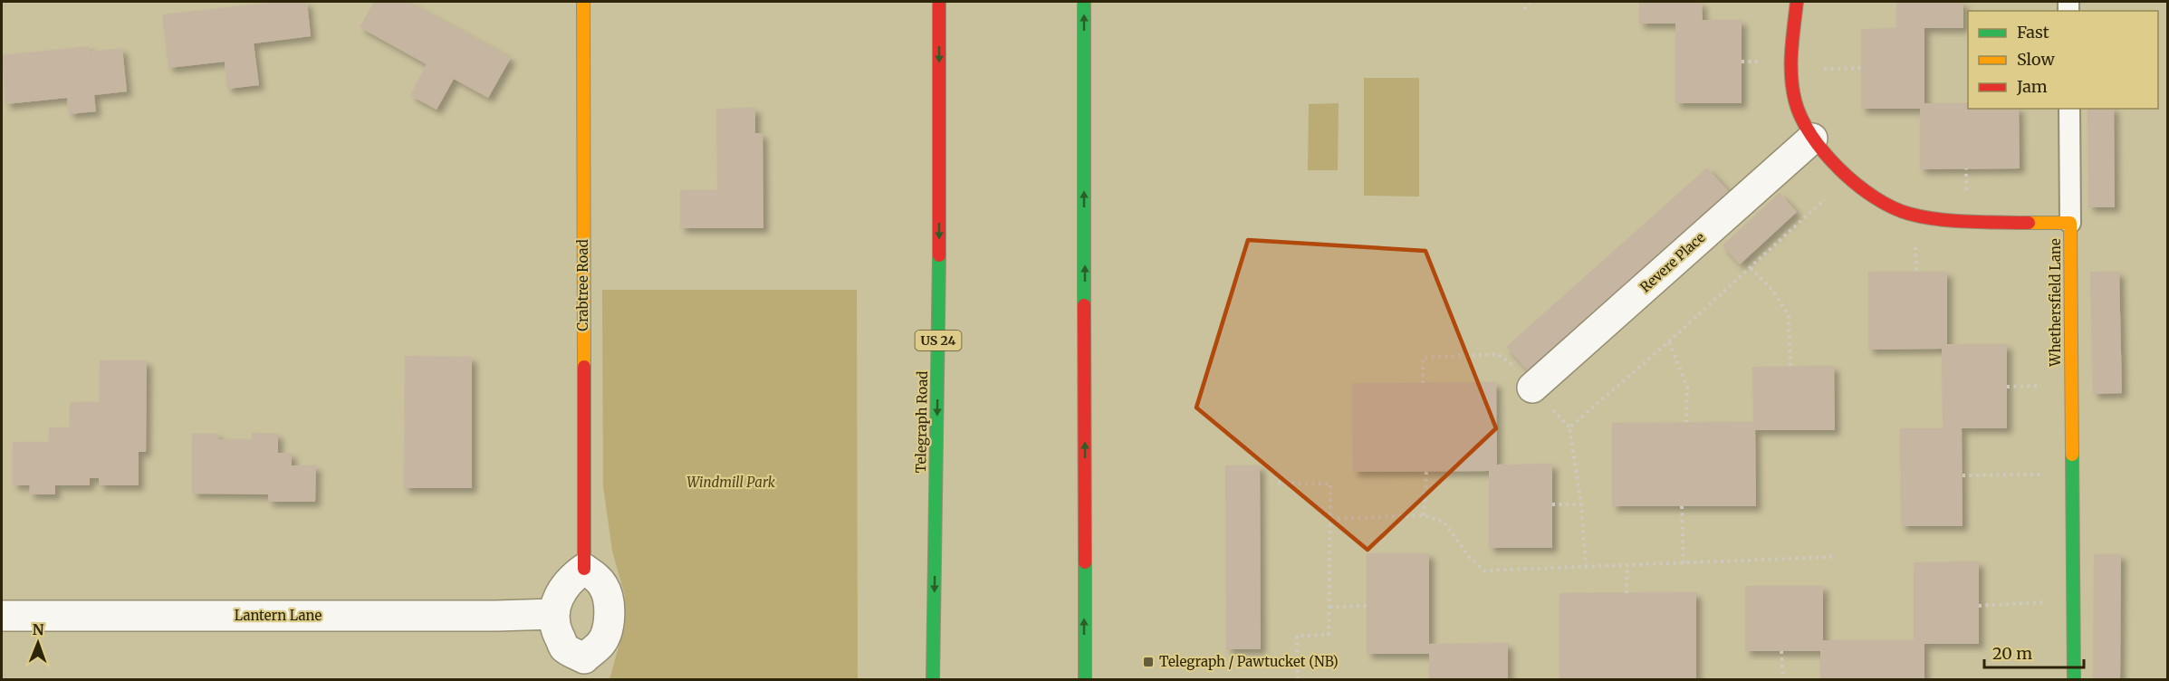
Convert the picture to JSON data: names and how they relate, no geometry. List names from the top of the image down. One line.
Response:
{"streets":{"main road":["Crabtree Road","Whethersfield Lane","US 24","Telegraph Road"],"street":["Revere Place","Lantern Lane"]},"crossings":[["Revere Place","Whethersfield Lane"]],"one_way":["Telegraph Road"],"parks":["Windmill Park"],"places":{"transit":["Telegraph / Pawtucket (NB)"]},"legend":["Fast","Slow","Jam"],"scale_bar":"20 m","north":"top"}
